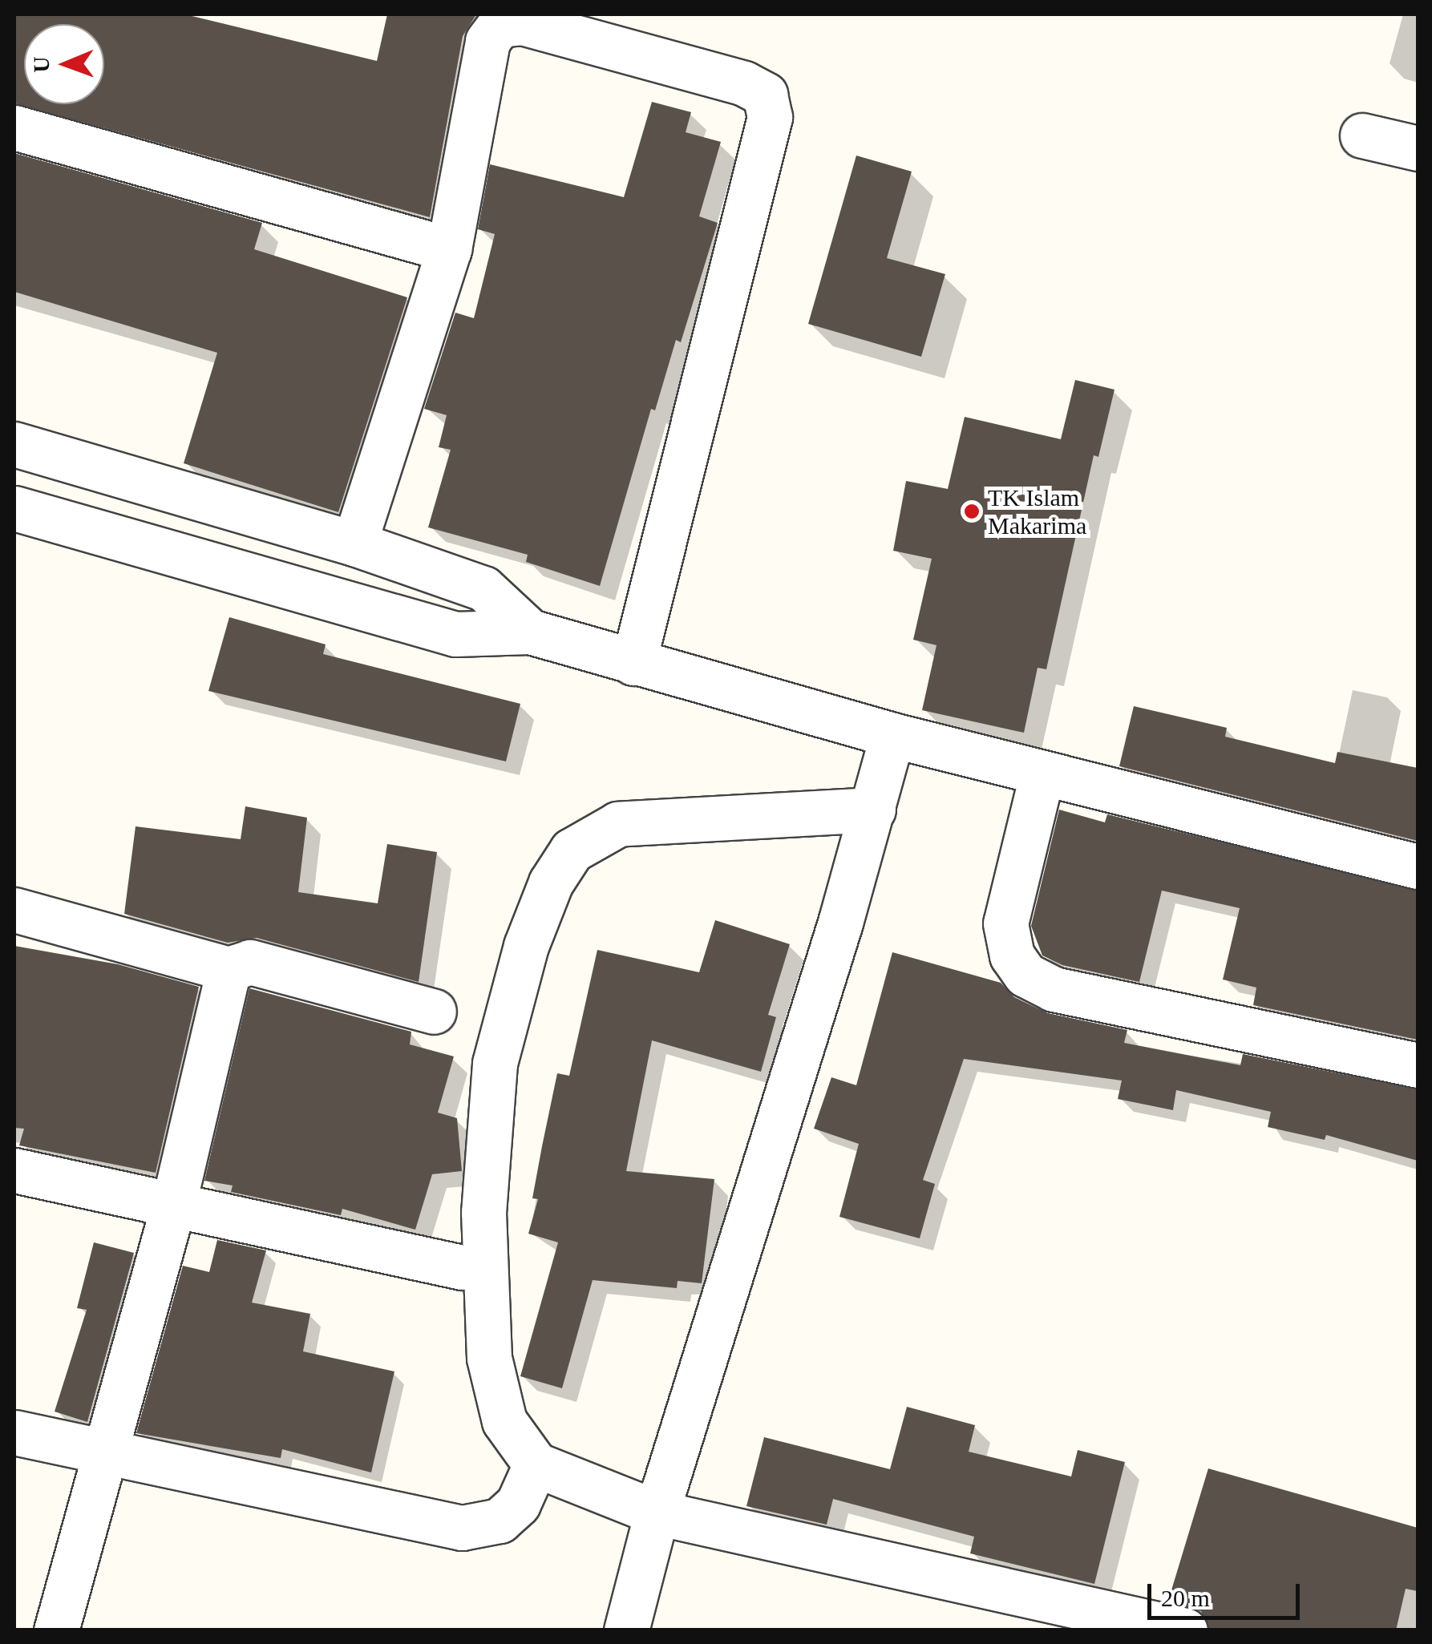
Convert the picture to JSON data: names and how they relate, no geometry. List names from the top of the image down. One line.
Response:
{"places":["TK Islam Makarima"],"scale_bar":"20 m","north":"left"}
